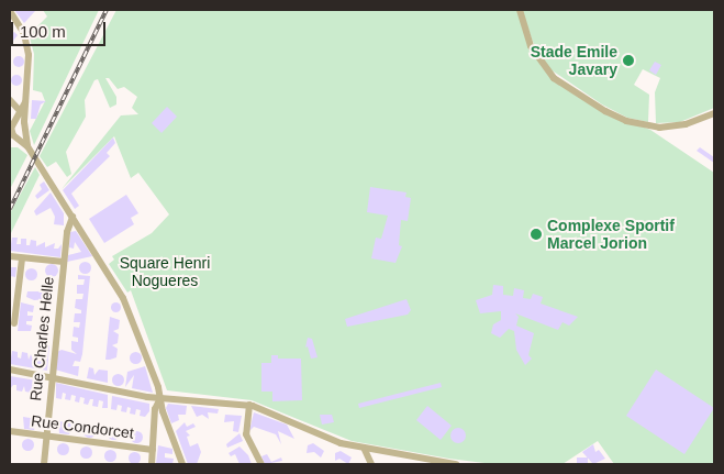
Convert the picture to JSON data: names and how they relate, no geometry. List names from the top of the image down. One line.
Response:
{"streets":{"street":["Rue Charles Helle","Rue Condorcet"]},"crossings":[["Rue Charles Helle","Rue Condorcet"]],"parks":["Square Henri Nogueres"],"places":["Stade Emile Javary","Complexe Sportif Marcel Jorion"],"scale_bar":"100 m"}
